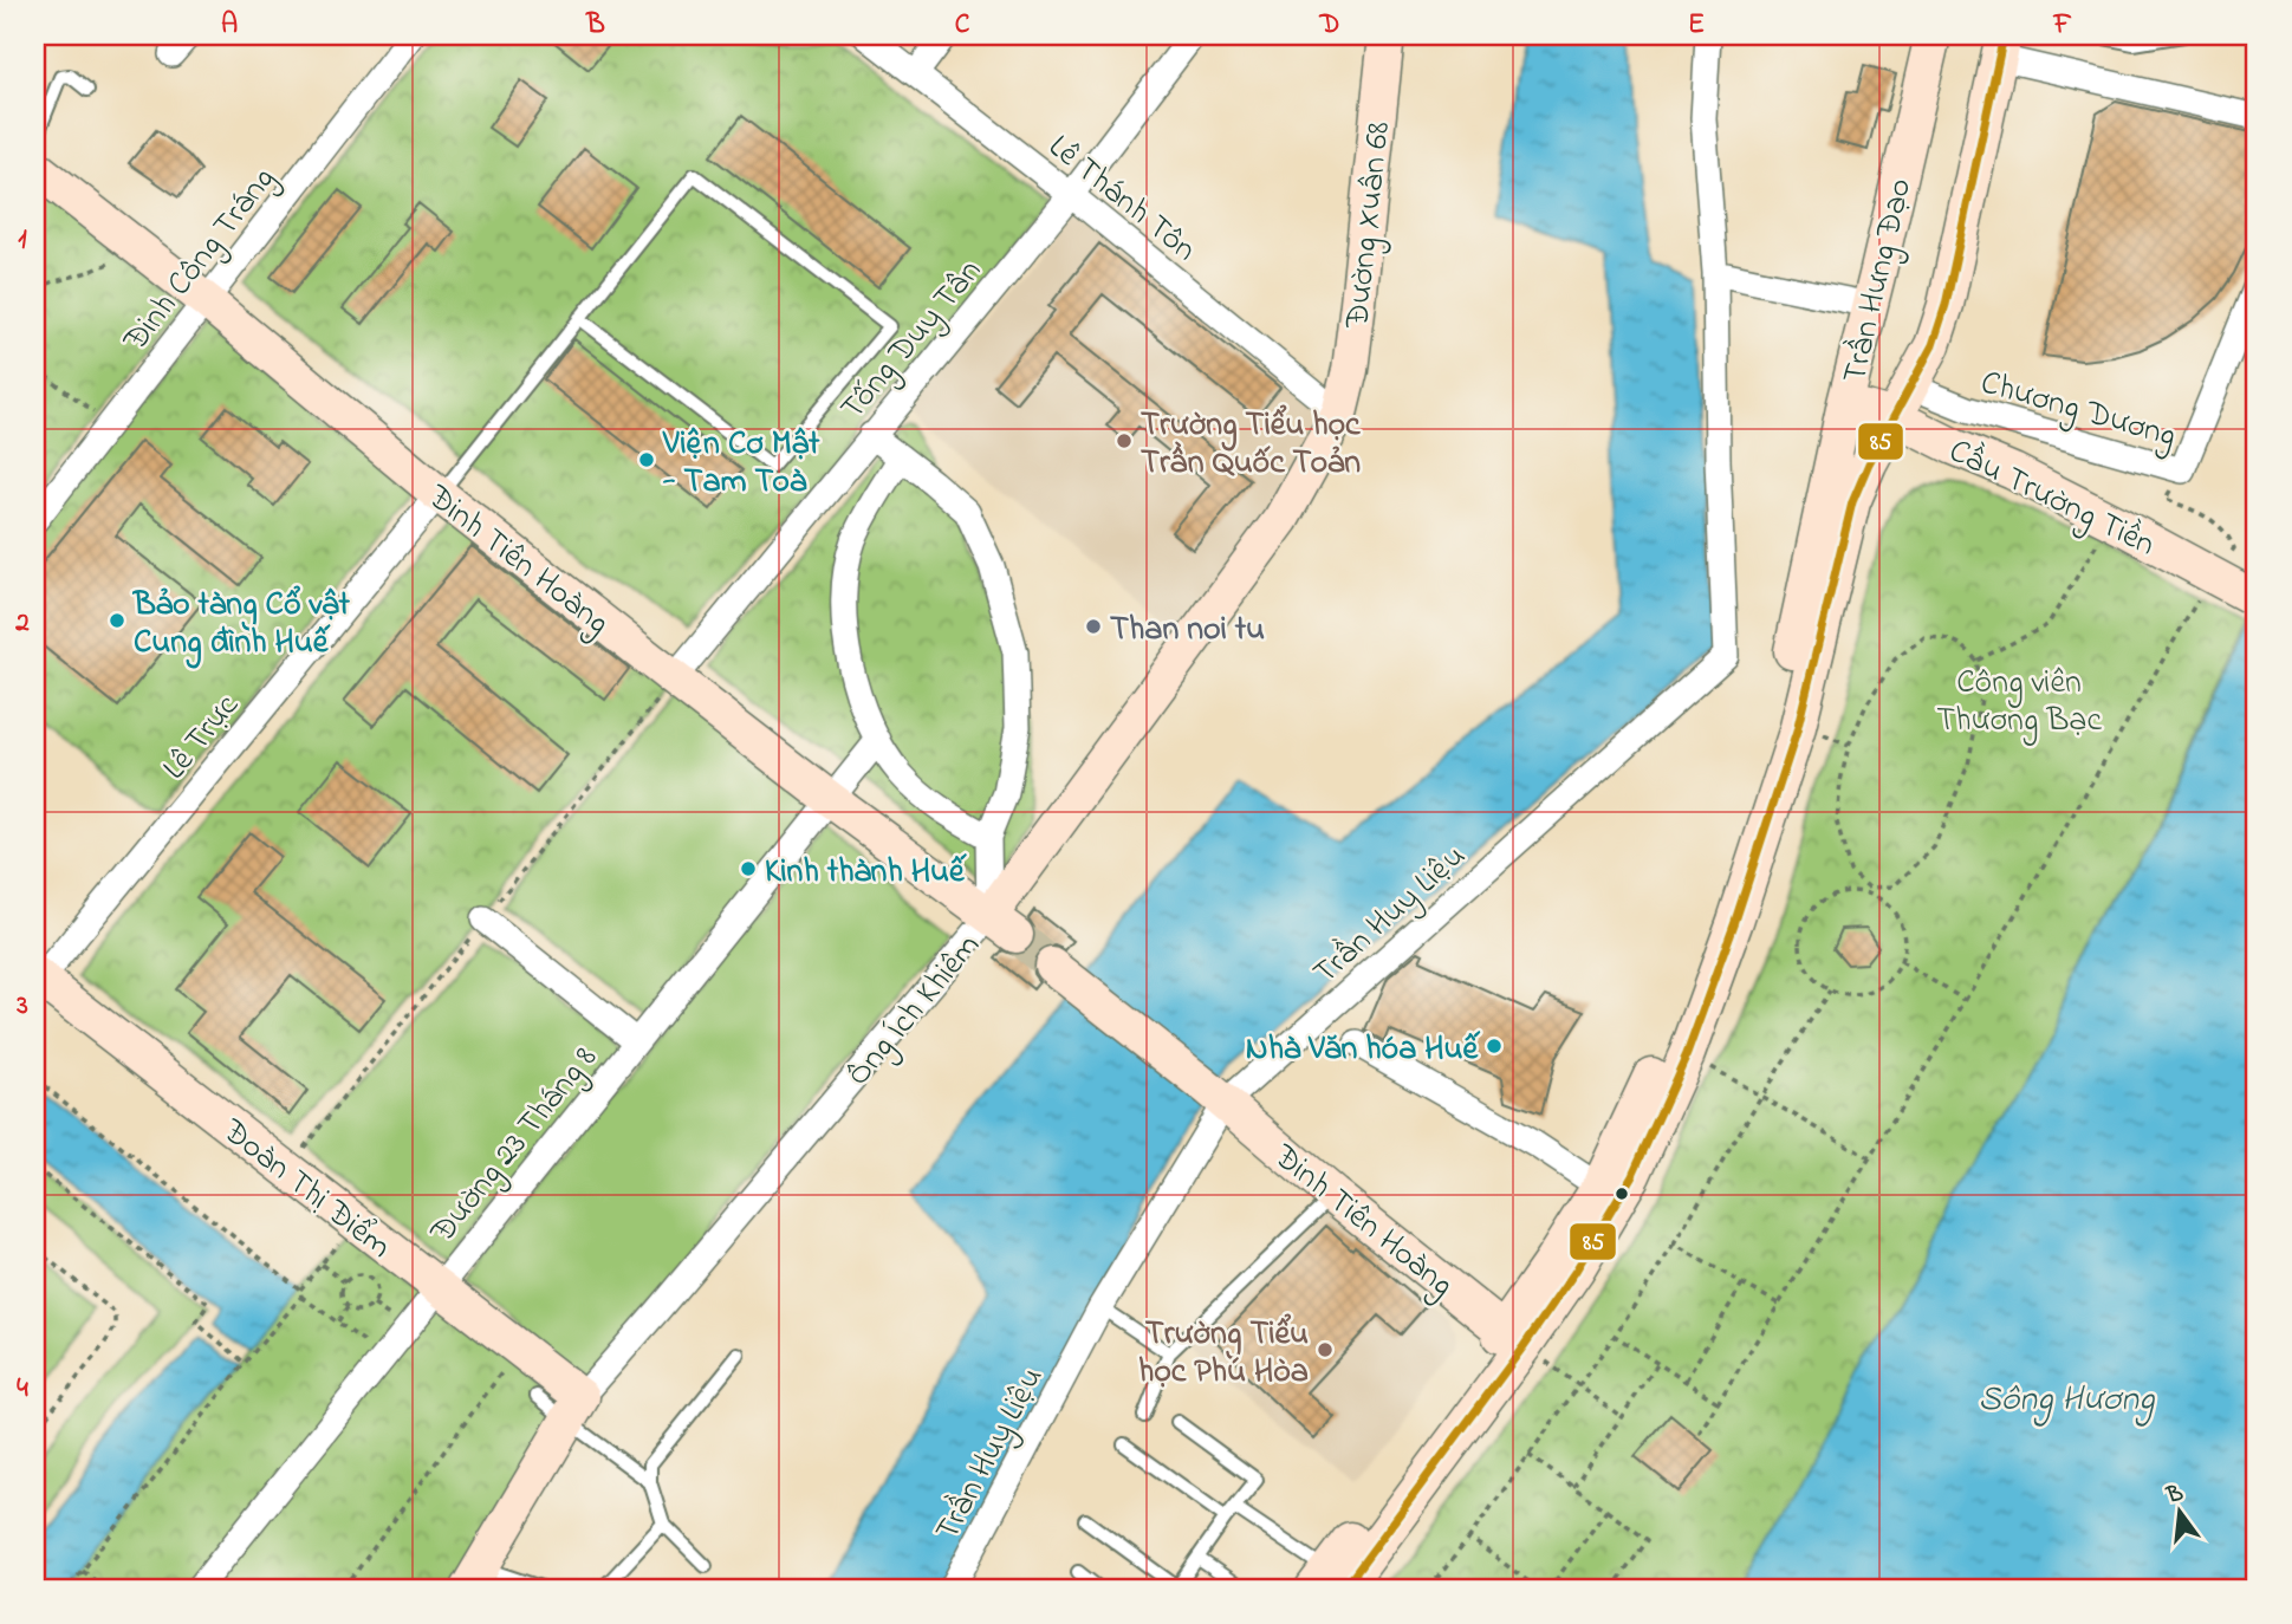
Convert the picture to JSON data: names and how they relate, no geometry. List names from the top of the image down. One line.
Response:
{"streets":{"main road":["Đường Xuân 68","Trần Hưng Đạo","Cầu Trường Tiền","Đinh Tiên Hoàng","Ông Ích Khiêm","Đoàn Thị Điểm"],"street":["Lê Thánh Tôn","Đinh Công Tráng","Tống Duy Tân","Chương Dương","Lê Trực","Trần Huy Liệu","Đường 23 Tháng 8"]},"crossings":[["Lê Thánh Tôn","Đường Xuân 68"],["Lê Thánh Tôn","Tống Duy Tân"],["Lê Thánh Tôn","Ông Ích Khiêm"],["Đường Xuân 68","Ông Ích Khiêm"],["Đinh Công Tráng","Đinh Tiên Hoàng"],["Trần Hưng Đạo","Chương Dương"],["Trần Hưng Đạo","Cầu Trường Tiền"],["Trần Hưng Đạo","Đinh Tiên Hoàng"],["Tống Duy Tân","Đinh Tiên Hoàng"],["Chương Dương","Cầu Trường Tiền"],["Đinh Tiên Hoàng","Lê Trực"],["Đinh Tiên Hoàng","Trần Huy Liệu"],["Đinh Tiên Hoàng","Ông Ích Khiêm"],["Đinh Tiên Hoàng","Đường 23 Tháng 8"],["Lê Trực","Đoàn Thị Điểm"],["Ông Ích Khiêm","Đoàn Thị Điểm"],["Đường 23 Tháng 8","Đoàn Thị Điểm"]],"water":["Sông Hương"],"parks":["Công viên Thương Bạc"],"places":["Trường Tiểu học Trần Quốc Toản","Viện Cơ Mật - Tam Toà","Bảo tàng Cổ vật Cung đình Huế","Than noi tu","Kinh thành Huế","Nhà Văn hóa Huế","Trường Tiểu học Phú Hòa"],"lines":["transit line 85"],"north":"top","grid":{"columns":["A","B","C","D","E","F"],"rows":["1","2","3","4"]}}
